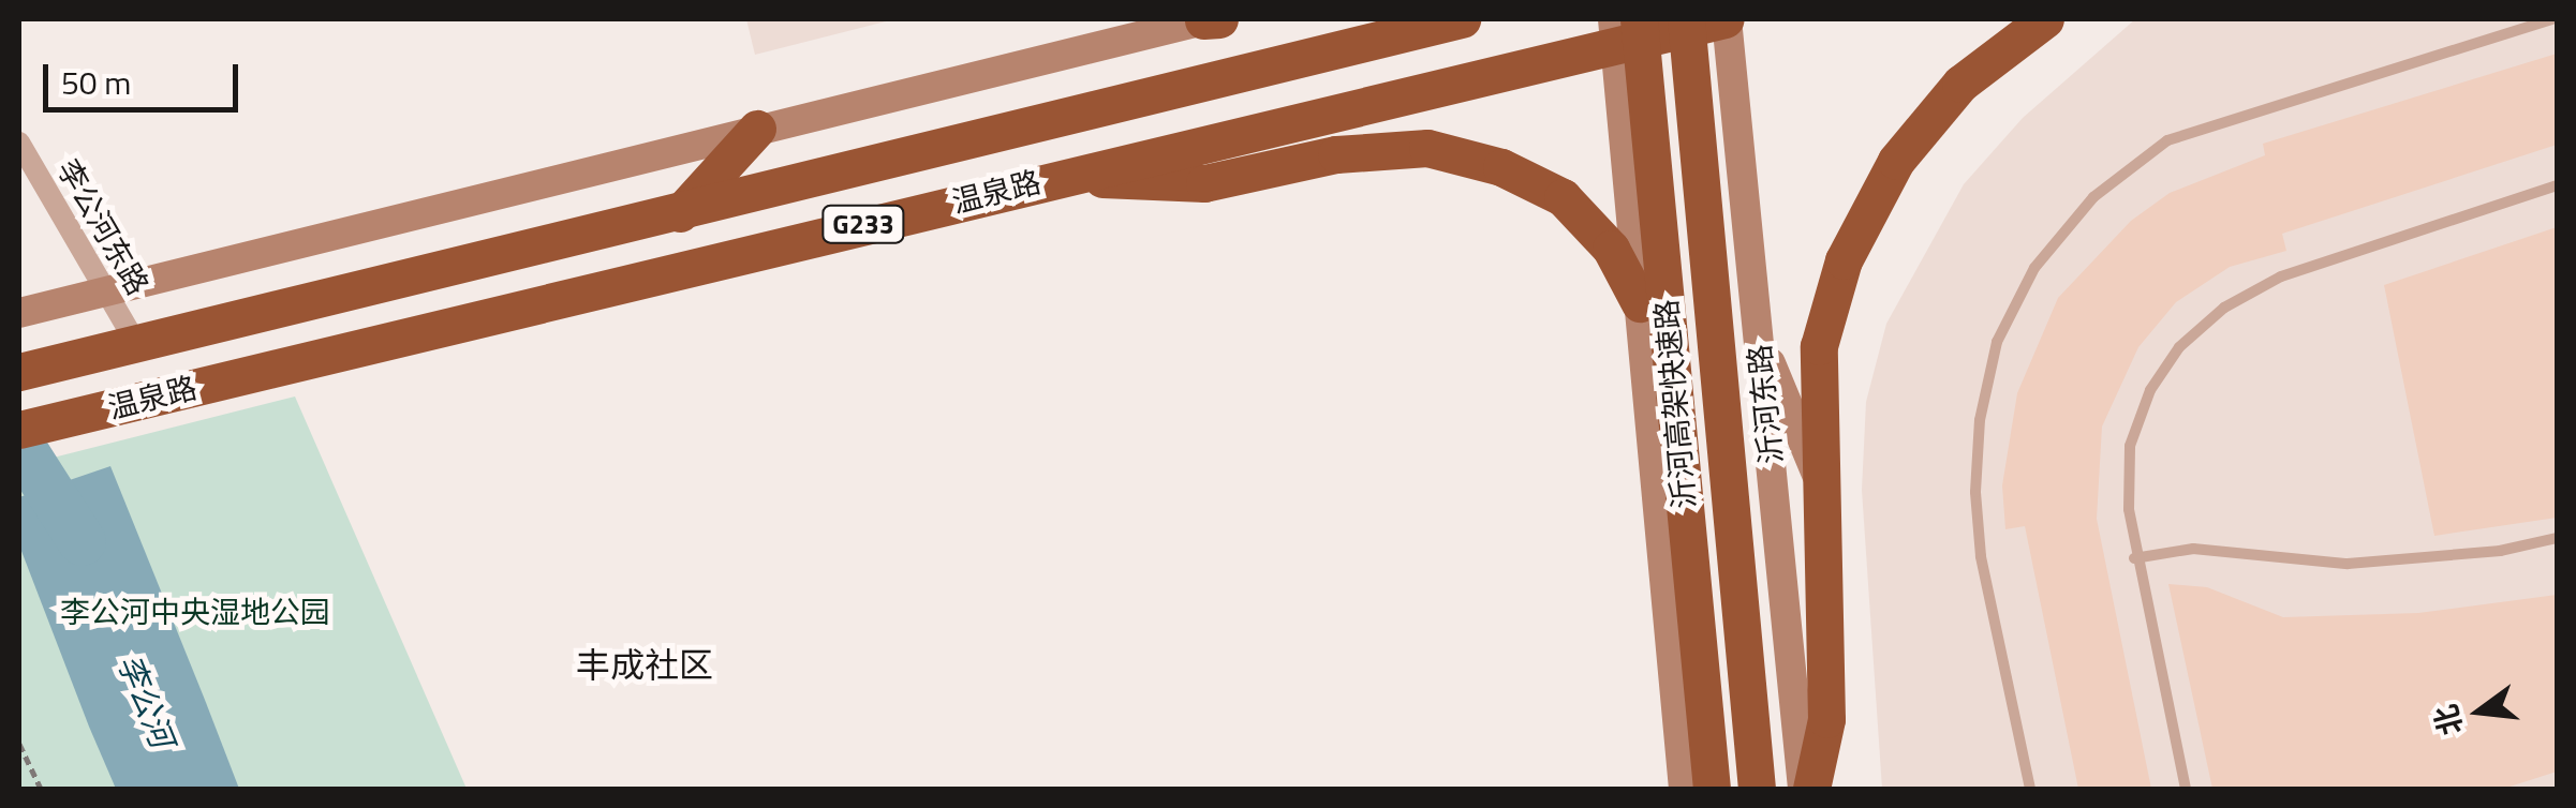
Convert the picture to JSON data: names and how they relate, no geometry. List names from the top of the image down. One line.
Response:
{"streets":{"highway":["温泉路","G233","沂河高架快速路"],"main road":["沂河东路"],"street":["李公河东路"]},"crossings":[["温泉路","李公河东路"],["温泉路","沂河高架快速路"],["温泉路","沂河东路"]],"districts":["丰成社区"],"water":["李公河"],"parks":["李公河中央湿地公园"],"scale_bar":"50 m","north":"left"}
